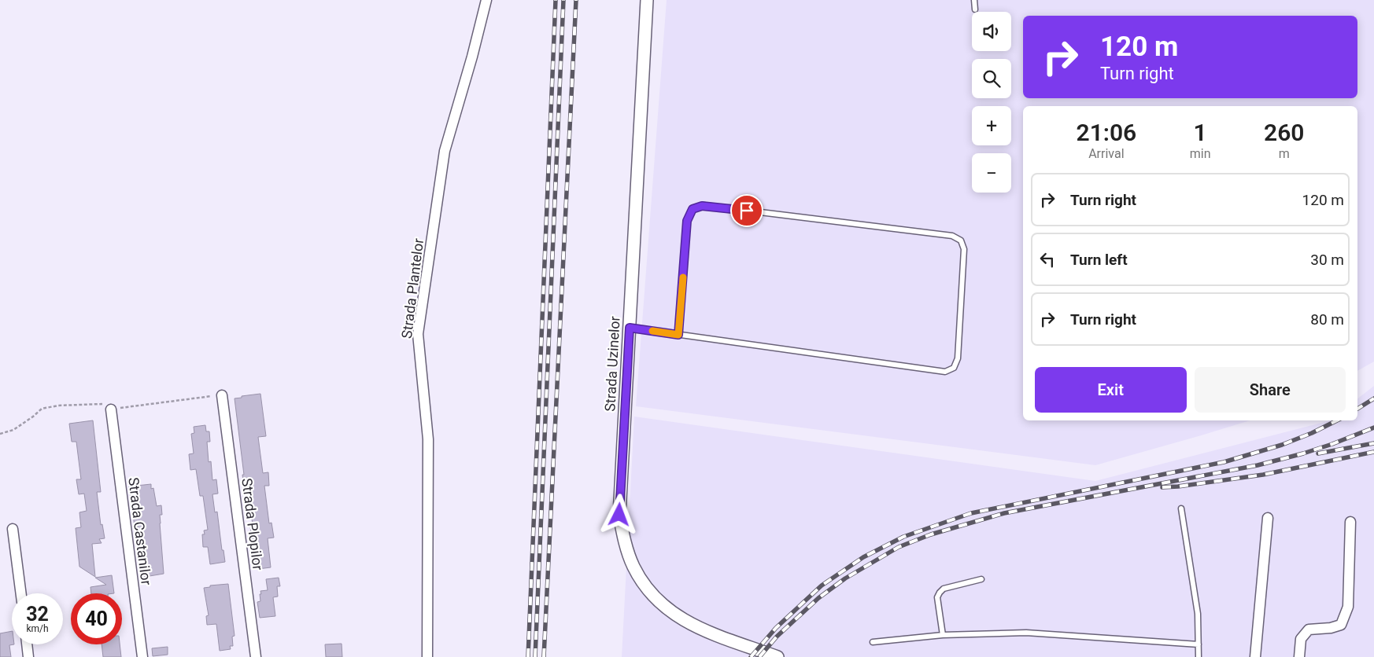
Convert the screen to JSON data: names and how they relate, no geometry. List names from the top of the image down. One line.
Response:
{"streets":{"street":["Strada Plantelor","Strada Uzinelor","Strada Plopilor","Strada Castanilor"]},"page":{"map_buttons":["+","−"],"turn":["120 m","Turn right"],"eta":["21:06","Arrival","1","min","260","m"],"list":[{"name":"Turn right","value":"120 m"},{"name":"Turn left","value":"30 m"},{"name":"Turn right","value":"80 m"}],"buttons":["Exit","Share"],"speed":"32 km/h","limit":"40"}}
